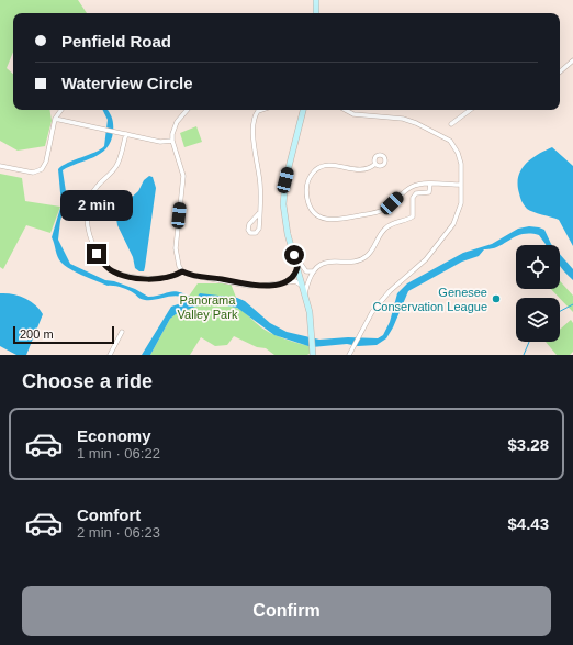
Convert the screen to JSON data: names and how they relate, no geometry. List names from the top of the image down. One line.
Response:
{"parks":["Panorama Valley Park"],"places":["Genesee Conservation League"],"scale_bar":"200 m","page":{"banner":["Penfield Road","Waterview Circle"],"bubble":"2 min","scale":"200 m","heading":"Choose a ride","list":[{"name":"Economy","note":"1 min · 06:22","value":"$3.28"},{"name":"Comfort","note":"2 min · 06:23","value":"$4.43"}],"buttons":"Confirm"}}
